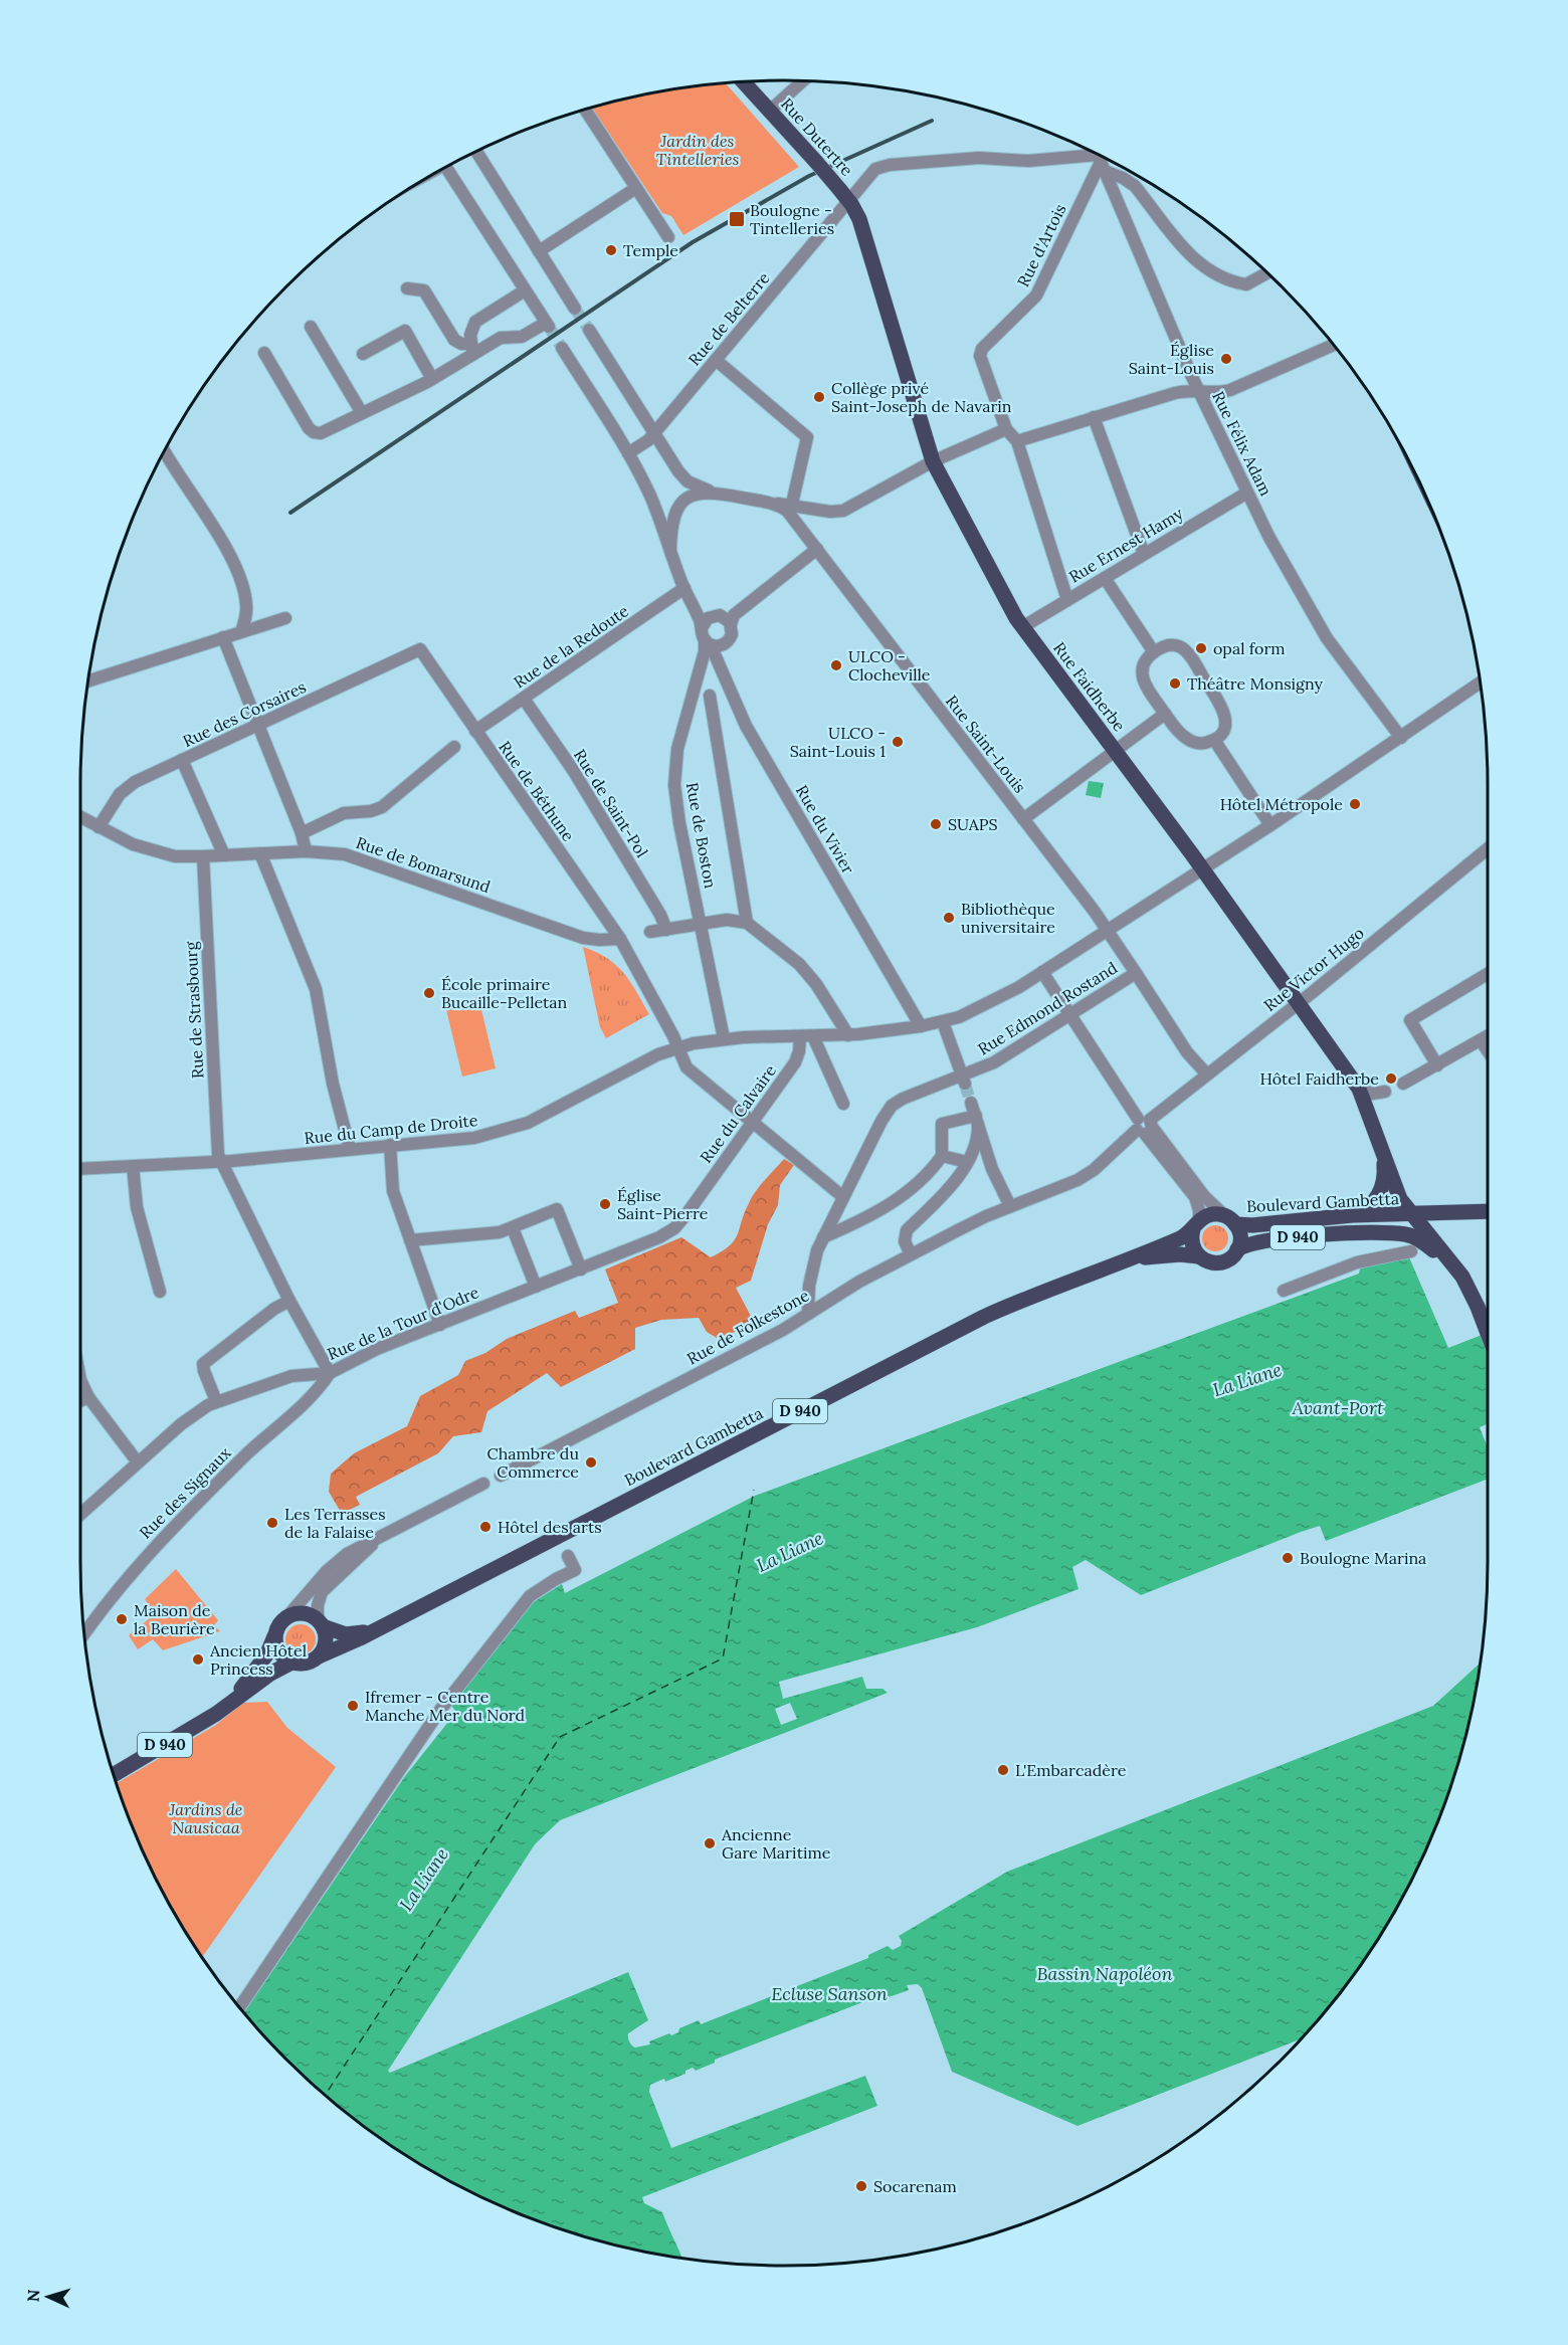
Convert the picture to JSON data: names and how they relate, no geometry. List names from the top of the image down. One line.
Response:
{"streets":{"main road":["Rue Dutertre","Rue Faidherbe","Boulevard Gambetta","D 940"],"street":["Rue d'Artois","Rue de Belterre","Rue Félix Adam","Rue Ernest Hamy","Rue de la Redoute","Rue des Corsaires","Rue Saint-Louis","Rue de Béthune","Rue de Saint-Pol","Rue du Vivier","Rue de Boston","Rue de Bomarsund","Rue Victor Hugo","Rue Edmond Rostand","Rue de Strasbourg","Rue du Calvaire","Rue du Camp de Droite","Rue de la Tour d'Odre","Rue de Folkestone","Rue des Signaux"]},"crossings":[["Rue Dutertre","Rue de Belterre"],["Rue Dutertre","Rue Faidherbe"],["Rue d'Artois","Rue de Belterre"],["Rue d'Artois","Rue Félix Adam"],["Rue de Belterre","Rue Félix Adam"],["Rue de Belterre","Rue Faidherbe"],["Rue de Belterre","Rue du Vivier"],["Rue Félix Adam","Rue Ernest Hamy"],["Rue Félix Adam","Rue du Camp de Droite"],["Rue Ernest Hamy","Rue Faidherbe"],["Rue de la Redoute","Rue de Béthune"],["Rue de la Redoute","Rue de Saint-Pol"],["Rue de la Redoute","Rue du Vivier"],["Rue Faidherbe","Rue Victor Hugo"],["Rue Faidherbe","Rue du Camp de Droite"],["Rue Faidherbe","Boulevard Gambetta"],["Rue Faidherbe","D 940"],["Rue des Corsaires","Rue de Béthune"],["Rue des Corsaires","Rue de Bomarsund"],["Rue Saint-Louis","Rue Edmond Rostand"],["Rue Saint-Louis","Rue du Camp de Droite"],["Rue de Béthune","Rue de Bomarsund"],["Rue de Béthune","Rue Edmond Rostand"],["Rue de Béthune","Rue du Calvaire"],["Rue de Béthune","Rue du Camp de Droite"],["Rue du Vivier","Rue de Boston"],["Rue du Vivier","Rue du Camp de Droite"],["Rue de Boston","Rue du Camp de Droite"],["Rue de Bomarsund","Rue de Strasbourg"],["Rue Victor Hugo","Rue de Folkestone"],["Rue Edmond Rostand","Rue du Camp de Droite"],["Rue Edmond Rostand","Rue de Folkestone"],["Rue de Strasbourg","Rue du Camp de Droite"],["Rue de Strasbourg","Rue de la Tour d'Odre"],["Rue de Strasbourg","Rue des Signaux"],["Rue du Calvaire","Rue du Camp de Droite"],["Rue du Calvaire","Rue de la Tour d'Odre"],["Boulevard Gambetta","D 940"],["Rue de la Tour d'Odre","Rue des Signaux"]],"water":["La Liane","Avant-Port","Bassin Napoléon","Ecluse Sanson"],"parks":["Jardin des Tintelleries","Jardins de Nausicaa"],"places":{"transit":["Boulogne - Tintelleries"],"other":["Temple","Église Saint-Louis","Collège privé Saint-Joseph de Navarin","opal form","ULCO - Clocheville","Théâtre Monsigny","ULCO - Saint-Louis 1","Hôtel Métropole","SUAPS","Bibliothèque universitaire","École primaire Bucaille-Pelletan","Hôtel Faidherbe","Église Saint-Pierre","Chambre du Commerce","Les Terrasses de la Falaise","Hôtel des arts","Boulogne Marina","Maison de la Beurière","Ancien Hôtel Princess","Ifremer - Centre Manche Mer du Nord","L'Embarcadère","Ancienne Gare Maritime","Socarenam"]},"north":"left"}
